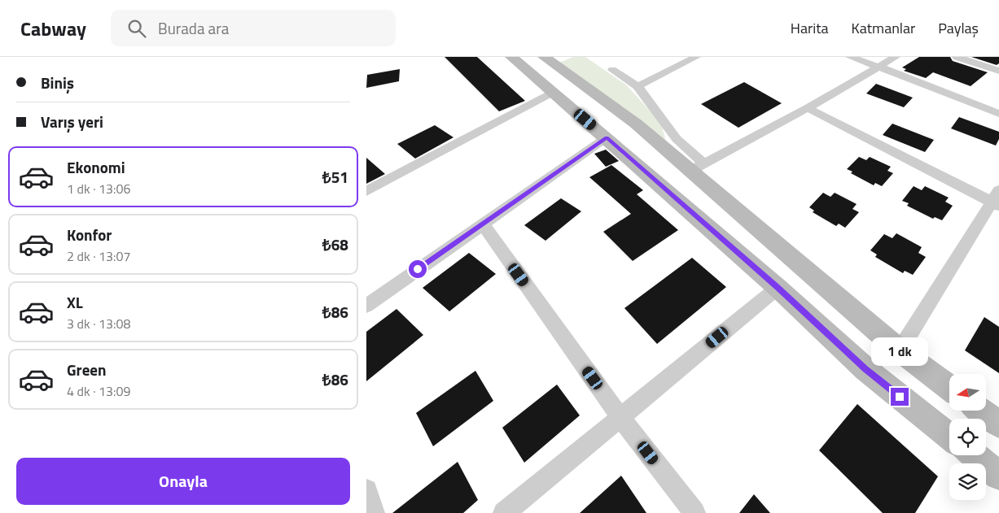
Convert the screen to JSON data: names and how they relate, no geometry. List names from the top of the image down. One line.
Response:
{"north":"left","page":{"header":"Cabway","search":"Burada ara","nav":["Harita","Katmanlar","Paylaş"],"banner":["Biniş","Varış yeri"],"list":[{"name":"Ekonomi","note":"1 dk · 13:06","value":"₺51"},{"name":"Konfor","note":"2 dk · 13:07","value":"₺68"},{"name":"XL","note":"3 dk · 13:08","value":"₺86"},{"name":"Green","note":"4 dk · 13:09","value":"₺86"}],"bubble":"1 dk","buttons":"Onayla"}}
